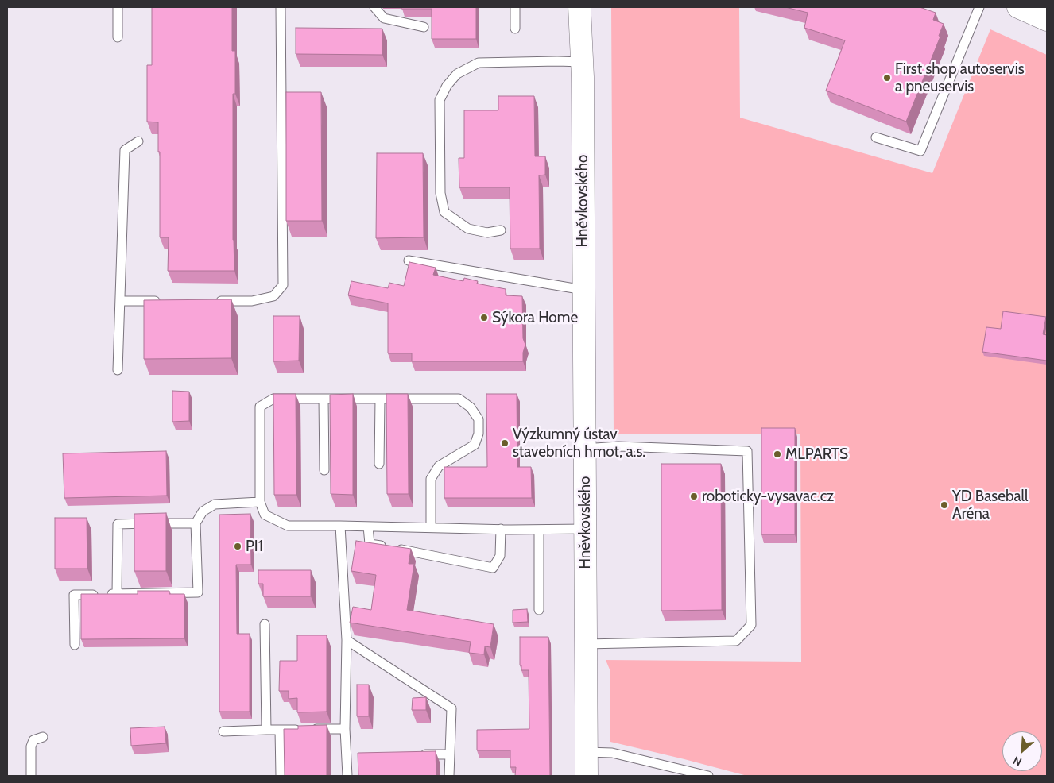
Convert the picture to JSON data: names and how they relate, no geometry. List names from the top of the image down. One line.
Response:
{"streets":{"main road":["Hněvkovského"]},"places":["First shop autoservis a pneuservis","Sýkora Home","Výzkumný ústav stavebních hmot, a.s.","MLPARTS","roboticky-vysavac.cz","YD Baseball Aréna","PI1"],"north":"bottom left"}
